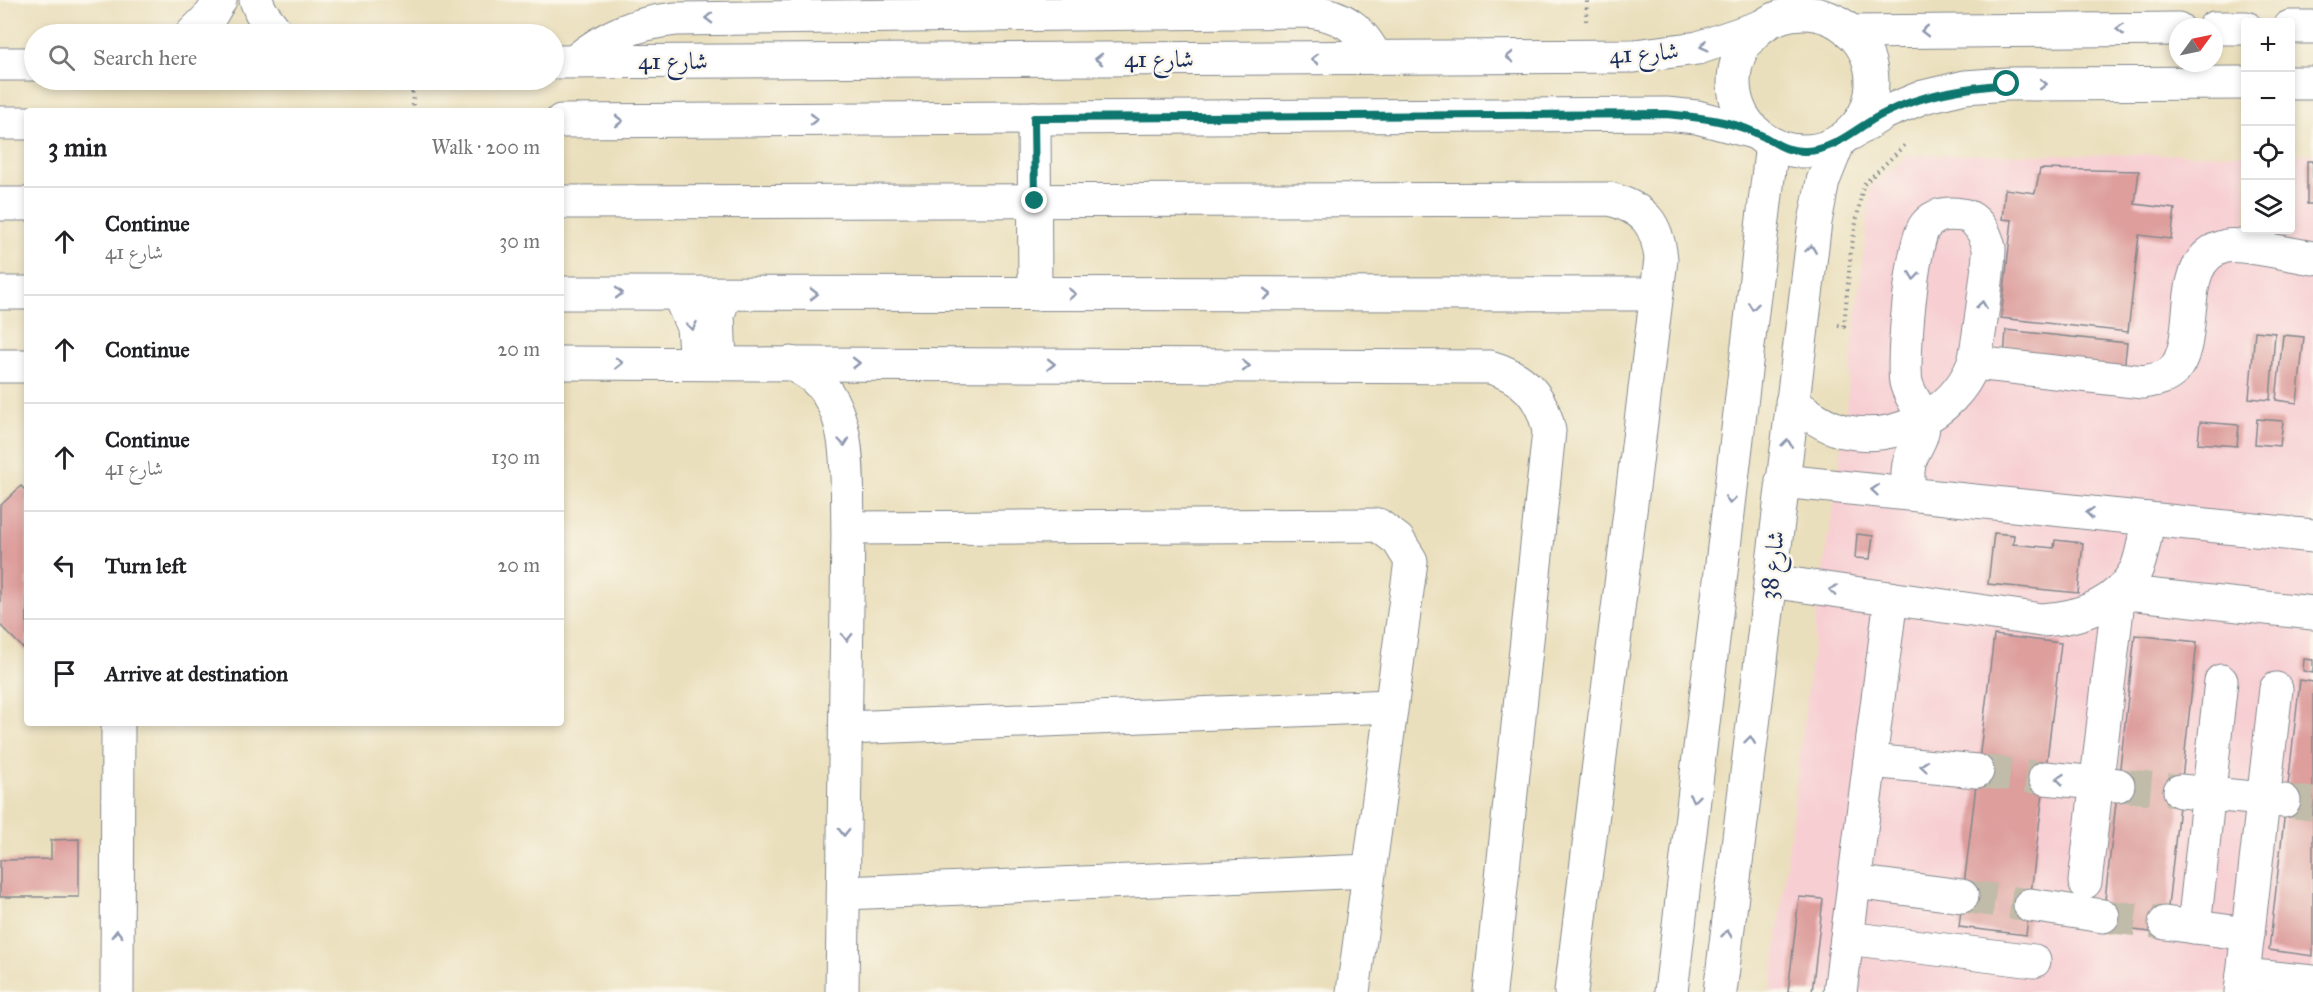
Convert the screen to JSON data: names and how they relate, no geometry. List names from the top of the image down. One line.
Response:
{"streets":{"street":["شارع 41","شارع 38"]},"crossings":[["شارع 41","شارع 38"]],"north":"top right","page":{"map_buttons":["+","−"],"search":"Search here","heading":["3 min","Walk · 200 m"],"list":[["Continue","شارع 41","30 m"],["Continue","20 m"],["Continue","شارع 41","130 m"],["Turn left","20 m"],"Arrive at destination"]}}
